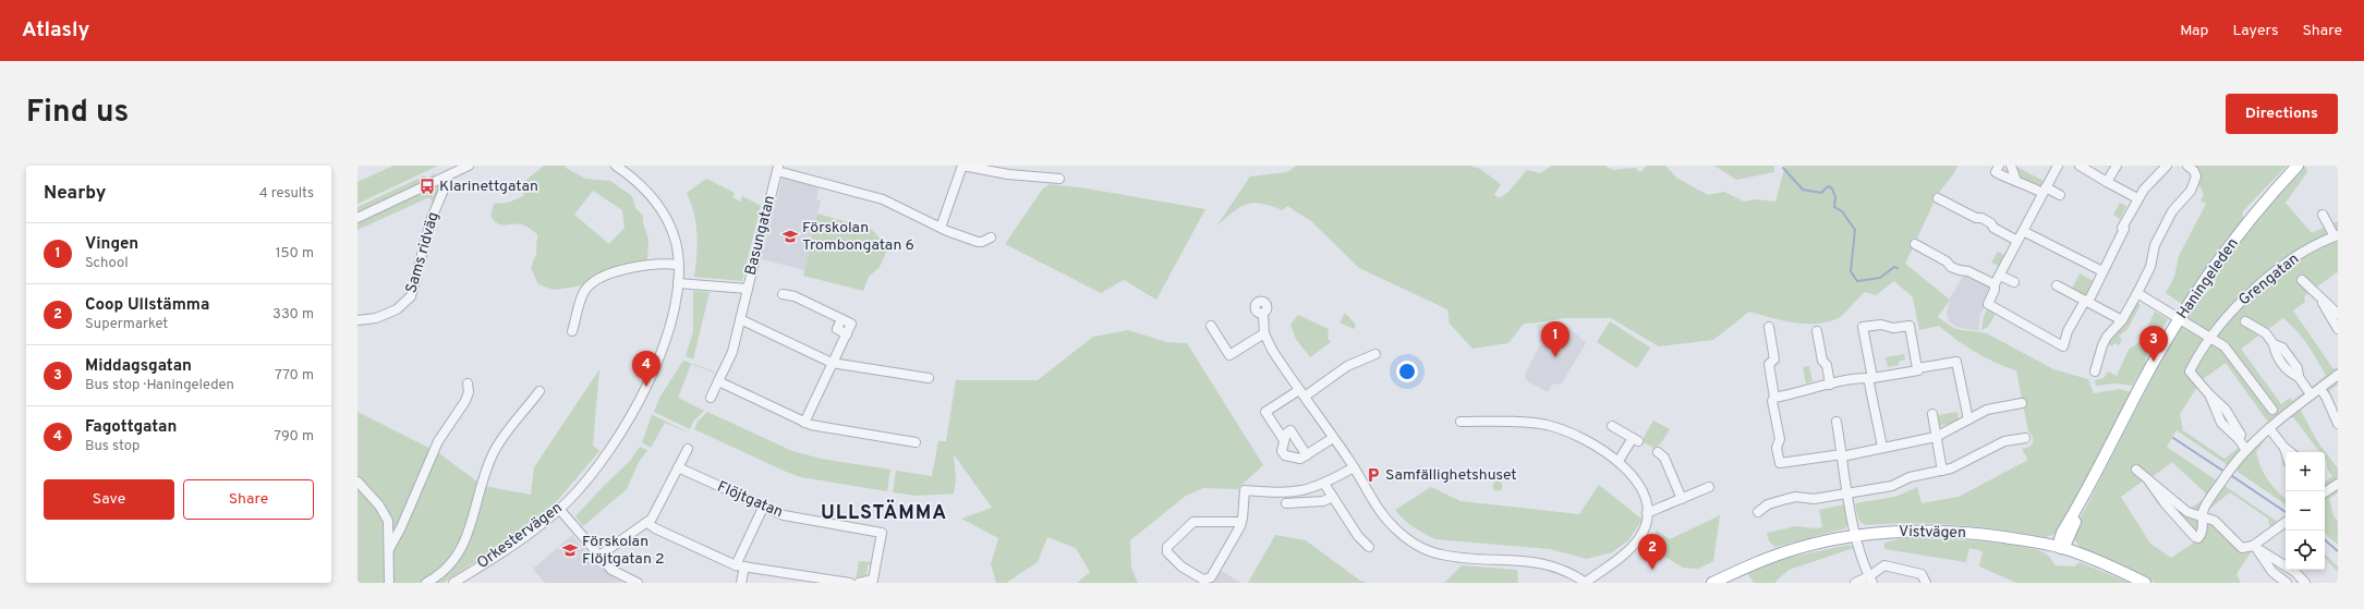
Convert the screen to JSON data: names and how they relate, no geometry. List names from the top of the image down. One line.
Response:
{"streets":{"main road":["Haningeleden","Vistvägen"],"street":["Basungatan","Sams ridväg","Grengatan","Flöjtgatan","Orkestervägen"]},"crossings":[["Basungatan","Orkestervägen"],["Haningeleden","Vistvägen"]],"districts":["ULLSTÄMMA"],"places":{"bus stop":["Klarinettgatan"],"school or university":["Förskolan Trombongatan 6","Förskolan Flöjtgatan 2"],"parking":["Samfällighetshuset"]},"page":{"header":"Atlasly","nav":["Map","Layers","Share"],"title":"Find us","buttons":["Directions",["Save","Share"]],"heading":["Nearby","4 results"],"list":[{"mark":"1","name":"Vingen","note":"School","value":"150 m"},{"mark":"2","name":"Coop Ullstämma","note":"Supermarket","value":"330 m"},{"mark":"3","name":"Middagsgatan","note":"Bus stop · Haningeleden","value":"770 m"},{"mark":"4","name":"Fagottgatan","note":"Bus stop","value":"790 m"}],"pins":["1","3","4","2"],"map_buttons":["+","−"]}}
